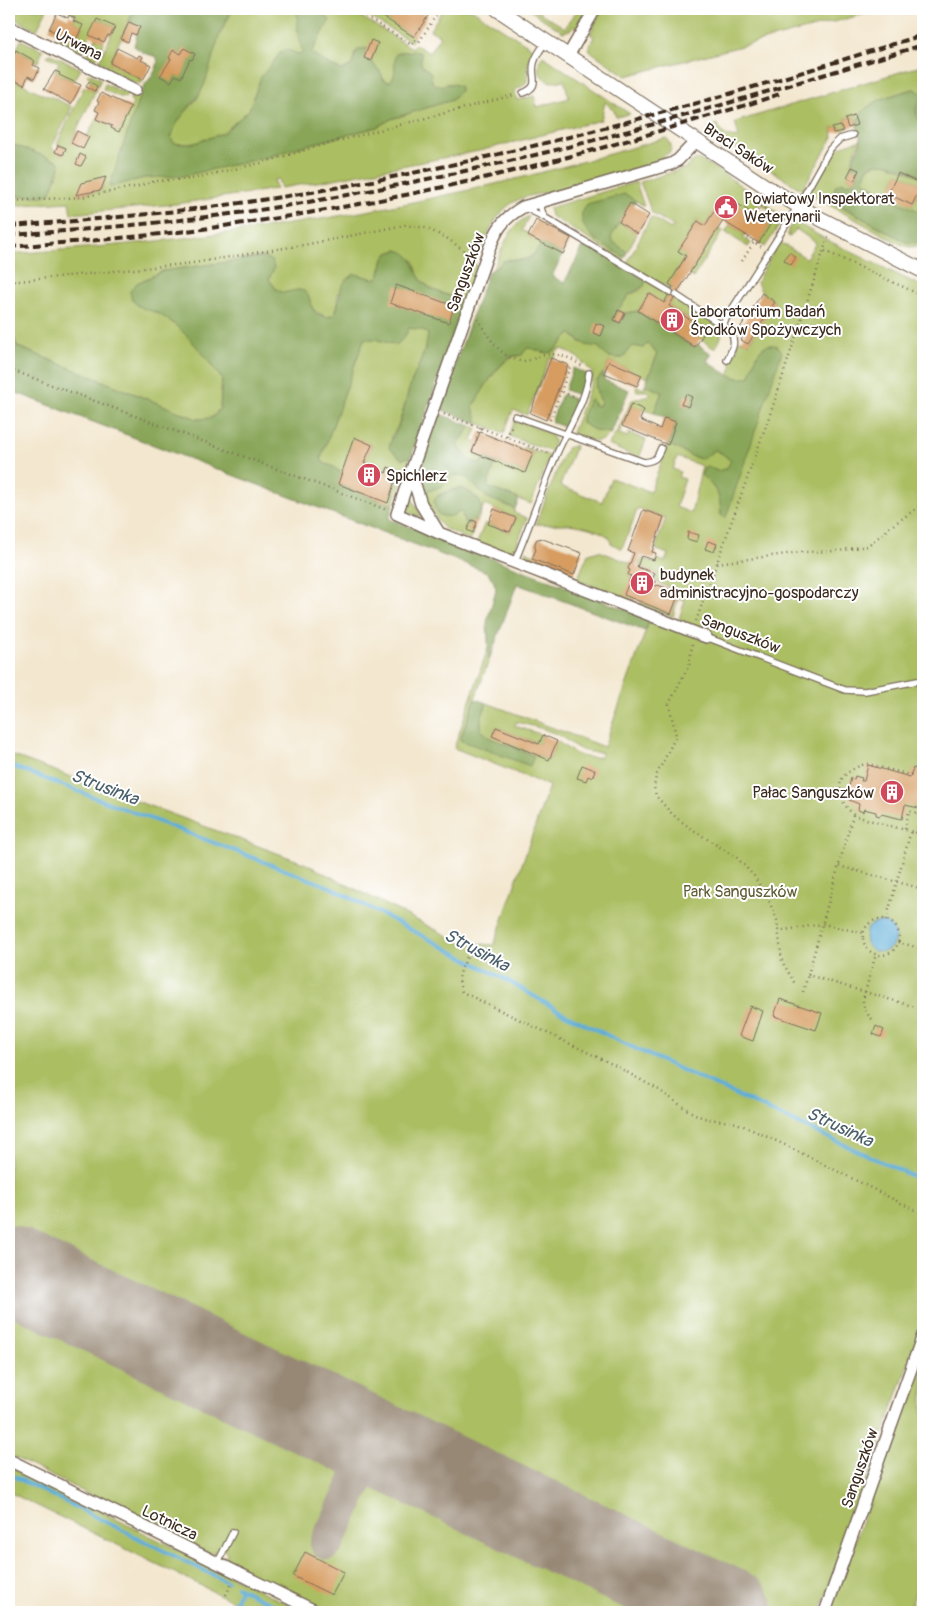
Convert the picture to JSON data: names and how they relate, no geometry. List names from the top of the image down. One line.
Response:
{"streets":{"street":["Urwana","Braci Saków","Sanguszków","Lotnicza"]},"crossings":[["Braci Saków","Sanguszków"]],"water":["Strusinka"],"parks":["Park Sanguszków"],"places":{"public building":["Powiatowy Inspektorat Weterynarii"],"building":["Laboratorium Badań Środków Spożywczych","Spichlerz","budynek administracyjno-gospodarczy","Pałac Sanguszków"]}}
